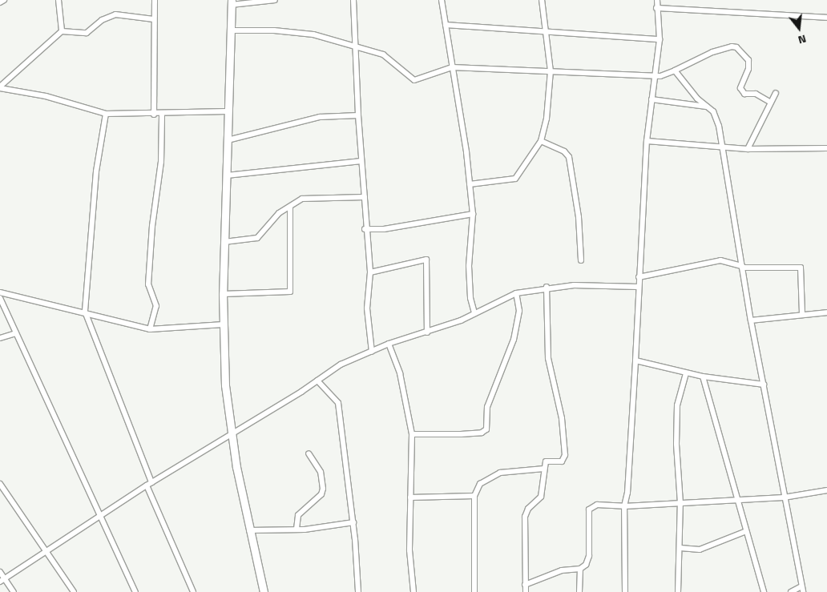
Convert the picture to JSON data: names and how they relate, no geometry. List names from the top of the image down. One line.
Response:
{"north":"bottom"}
